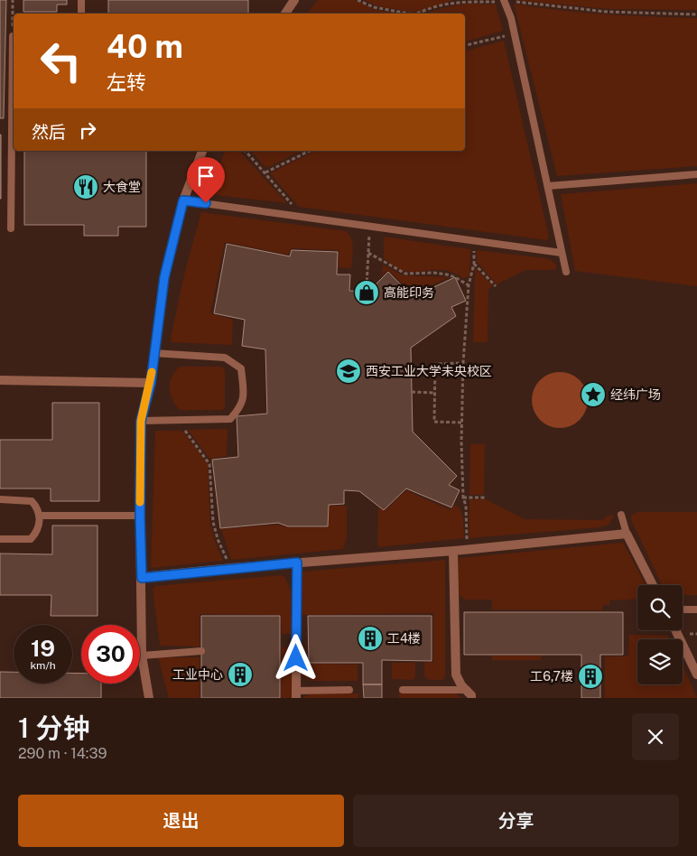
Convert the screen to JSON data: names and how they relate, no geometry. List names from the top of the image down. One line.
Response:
{"places":{"restaurant":["大食堂"],"shop":["高能印务"],"school or university":["西安工业大学未央校区"],"place":["经纬广场"],"building":["工4楼","工业中心","工6,7楼"]},"page":{"turn":["40 m","左转"],"then":"然后","speed":"19 km/h","limit":"30","heading":["1 分钟","290 m · 14:39"],"buttons":["退出","分享"]}}
